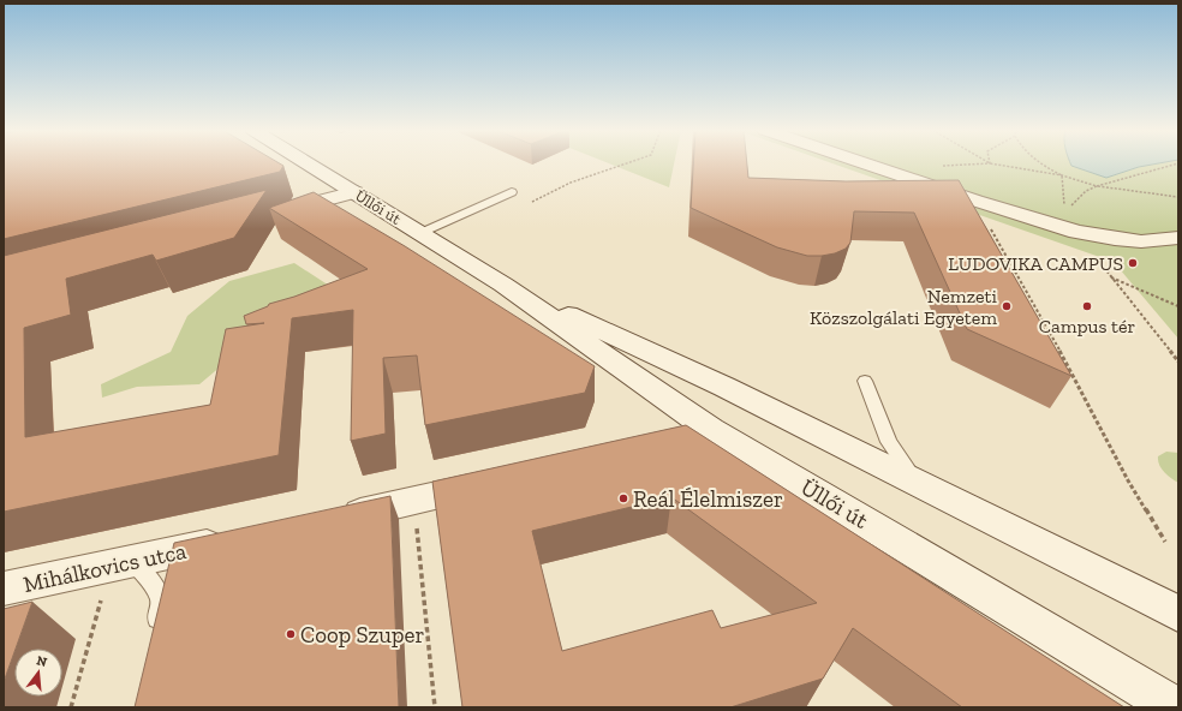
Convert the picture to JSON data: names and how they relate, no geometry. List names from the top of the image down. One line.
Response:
{"streets":{"main road":["Üllői út","Mihálkovics utca"]},"places":["LUDOVIKA CAMPUS","Nemzeti Közszolgálati Egyetem","Campus tér","Reál Élelmiszer","Coop Szuper"],"north":"top"}
